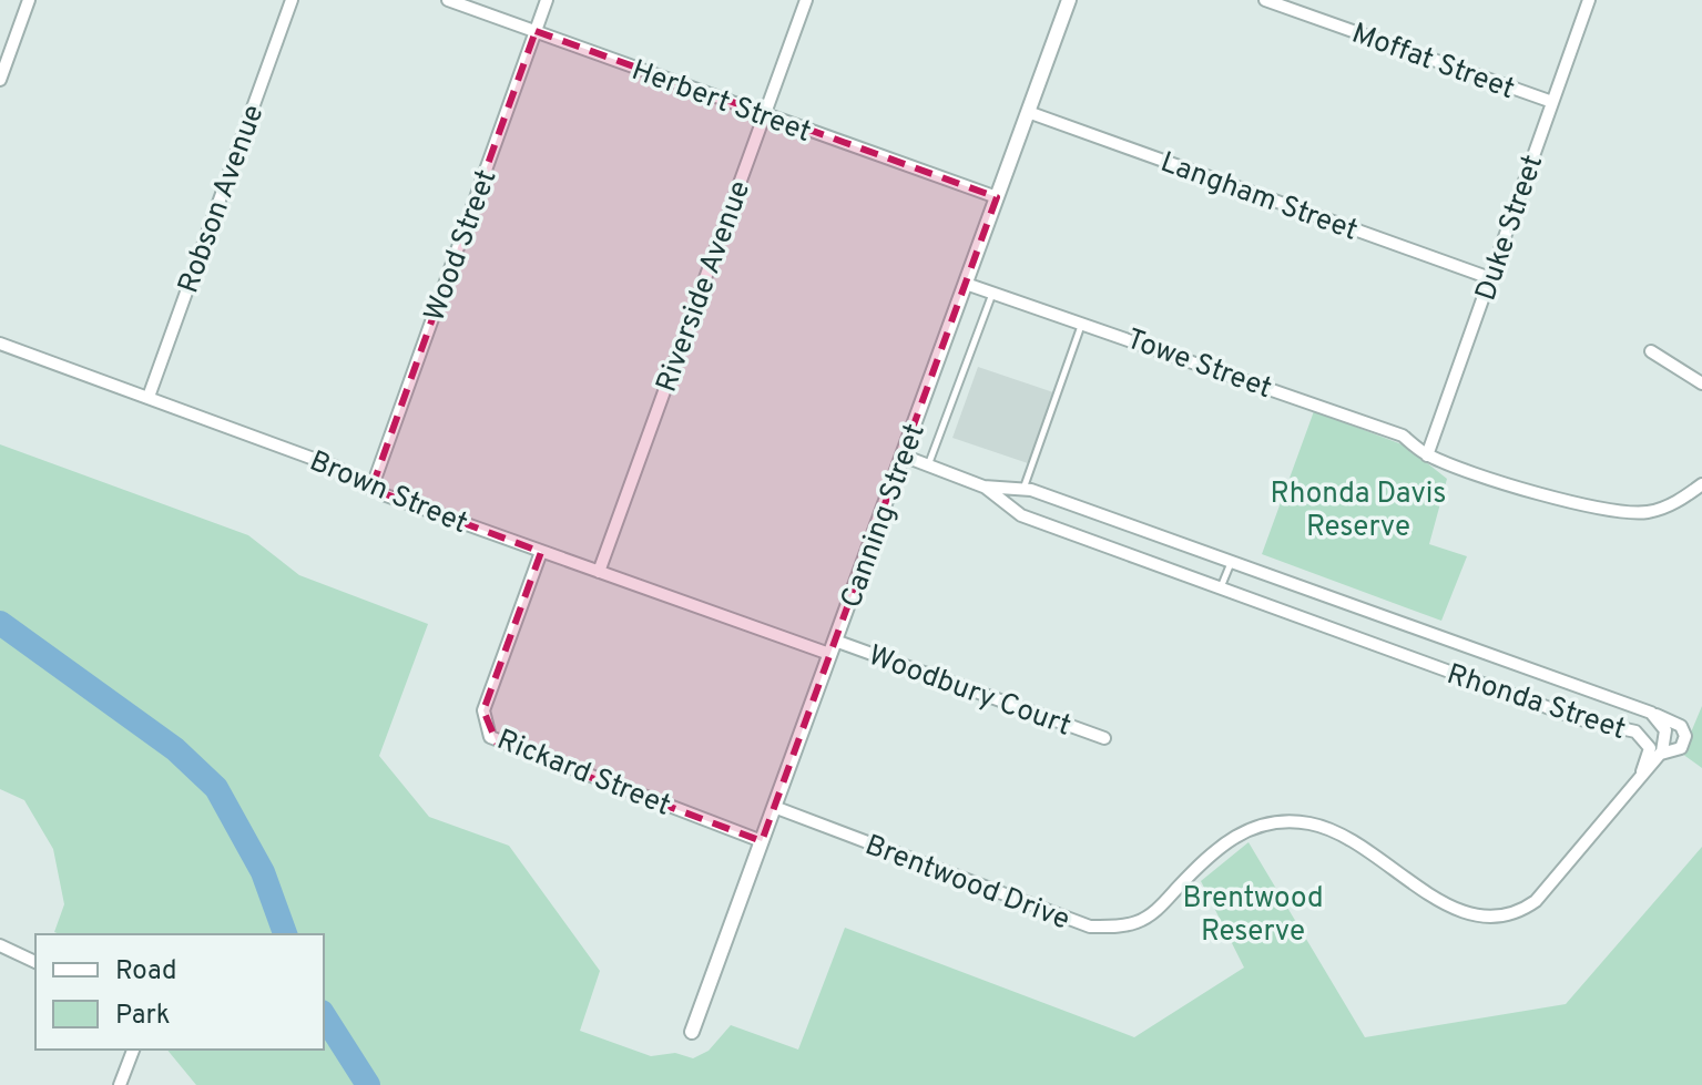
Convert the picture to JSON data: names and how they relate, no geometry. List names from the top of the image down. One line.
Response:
{"streets":{"street":["Moffat Street","Herbert Street","Langham Street","Robson Avenue","Duke Street","Wood Street","Riverside Avenue","Towe Street","Brown Street","Canning Street","Woodbury Court","Rhonda Street","Rickard Street","Brentwood Drive"]},"crossings":[["Moffat Street","Duke Street"],["Herbert Street","Wood Street"],["Herbert Street","Riverside Avenue"],["Herbert Street","Canning Street"],["Langham Street","Duke Street"],["Langham Street","Canning Street"],["Robson Avenue","Brown Street"],["Duke Street","Towe Street"],["Wood Street","Brown Street"],["Riverside Avenue","Brown Street"],["Towe Street","Canning Street"],["Brown Street","Canning Street"],["Brown Street","Woodbury Court"],["Brown Street","Rickard Street"],["Canning Street","Woodbury Court"],["Canning Street","Rhonda Street"],["Canning Street","Rickard Street"],["Canning Street","Brentwood Drive"],["Rhonda Street","Brentwood Drive"]],"parks":["Rhonda Davis Reserve","Brentwood Reserve"],"legend":["Road","Park"]}
